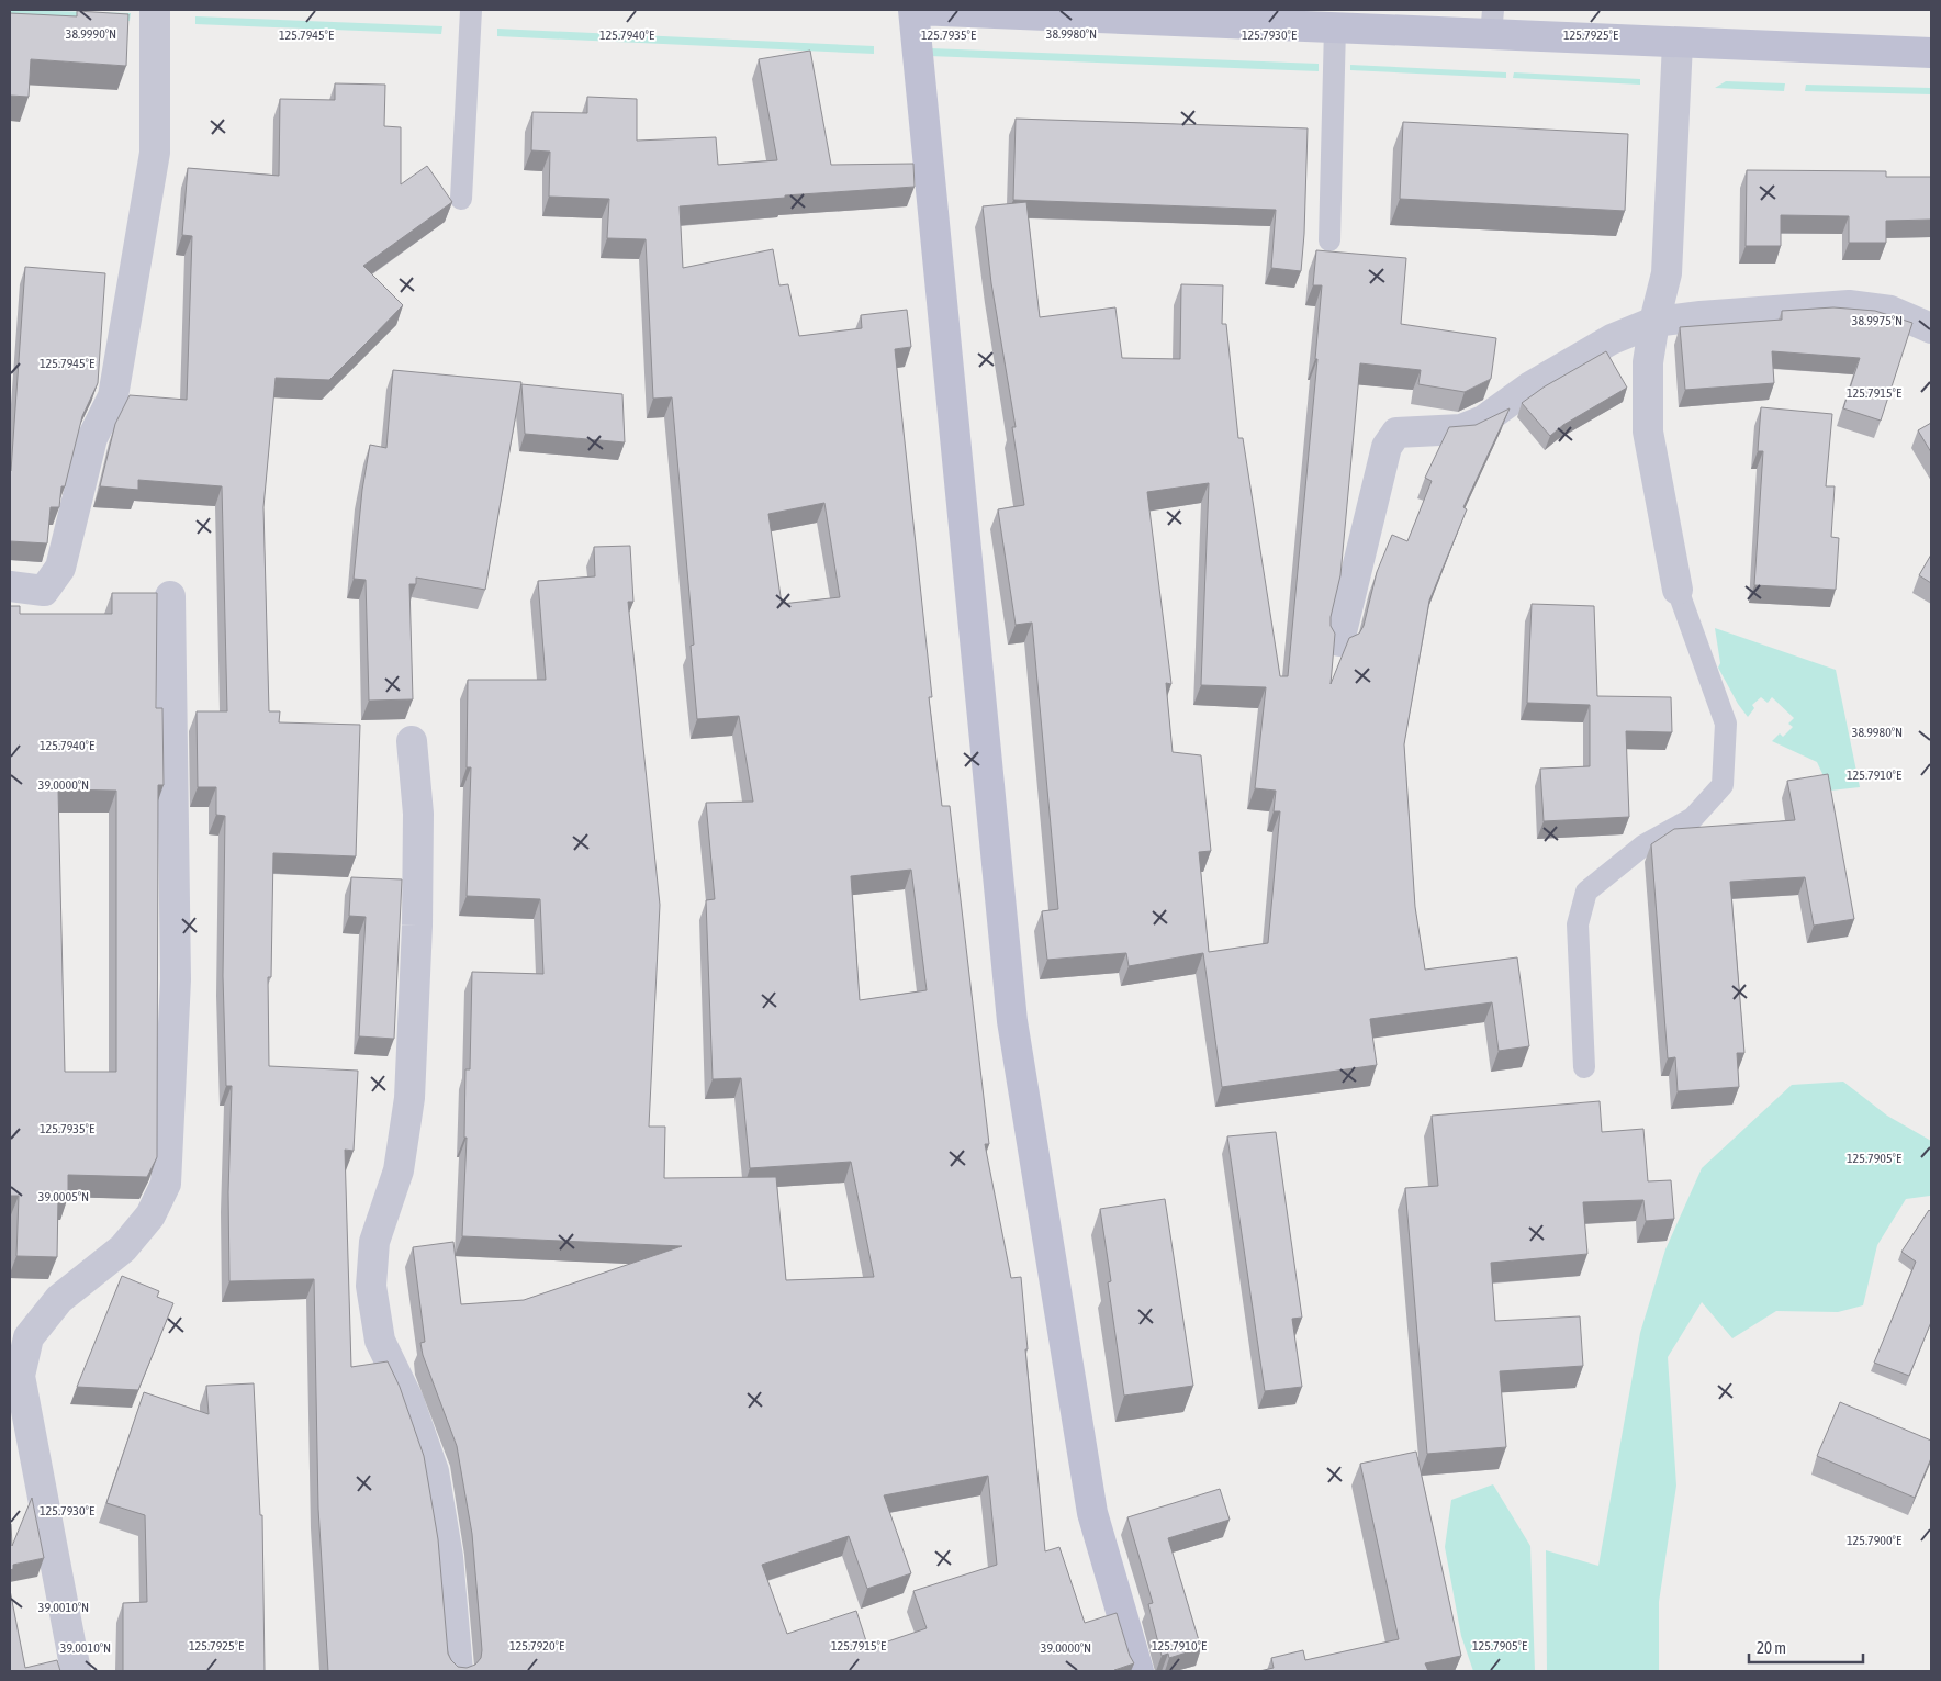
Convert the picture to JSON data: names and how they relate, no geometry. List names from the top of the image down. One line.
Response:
{"scale_bar":"20 m","coordinates":["38.9980°N","38.9990°N","125.7945°E","125.7940°E","125.7935°E","125.7930°E","125.7925°E","38.9975°N","125.7915°E","125.7910°E","39.0000°N","125.7905°E","39.0005°N","125.7900°E","39.0010°N","125.7920°E"]}
